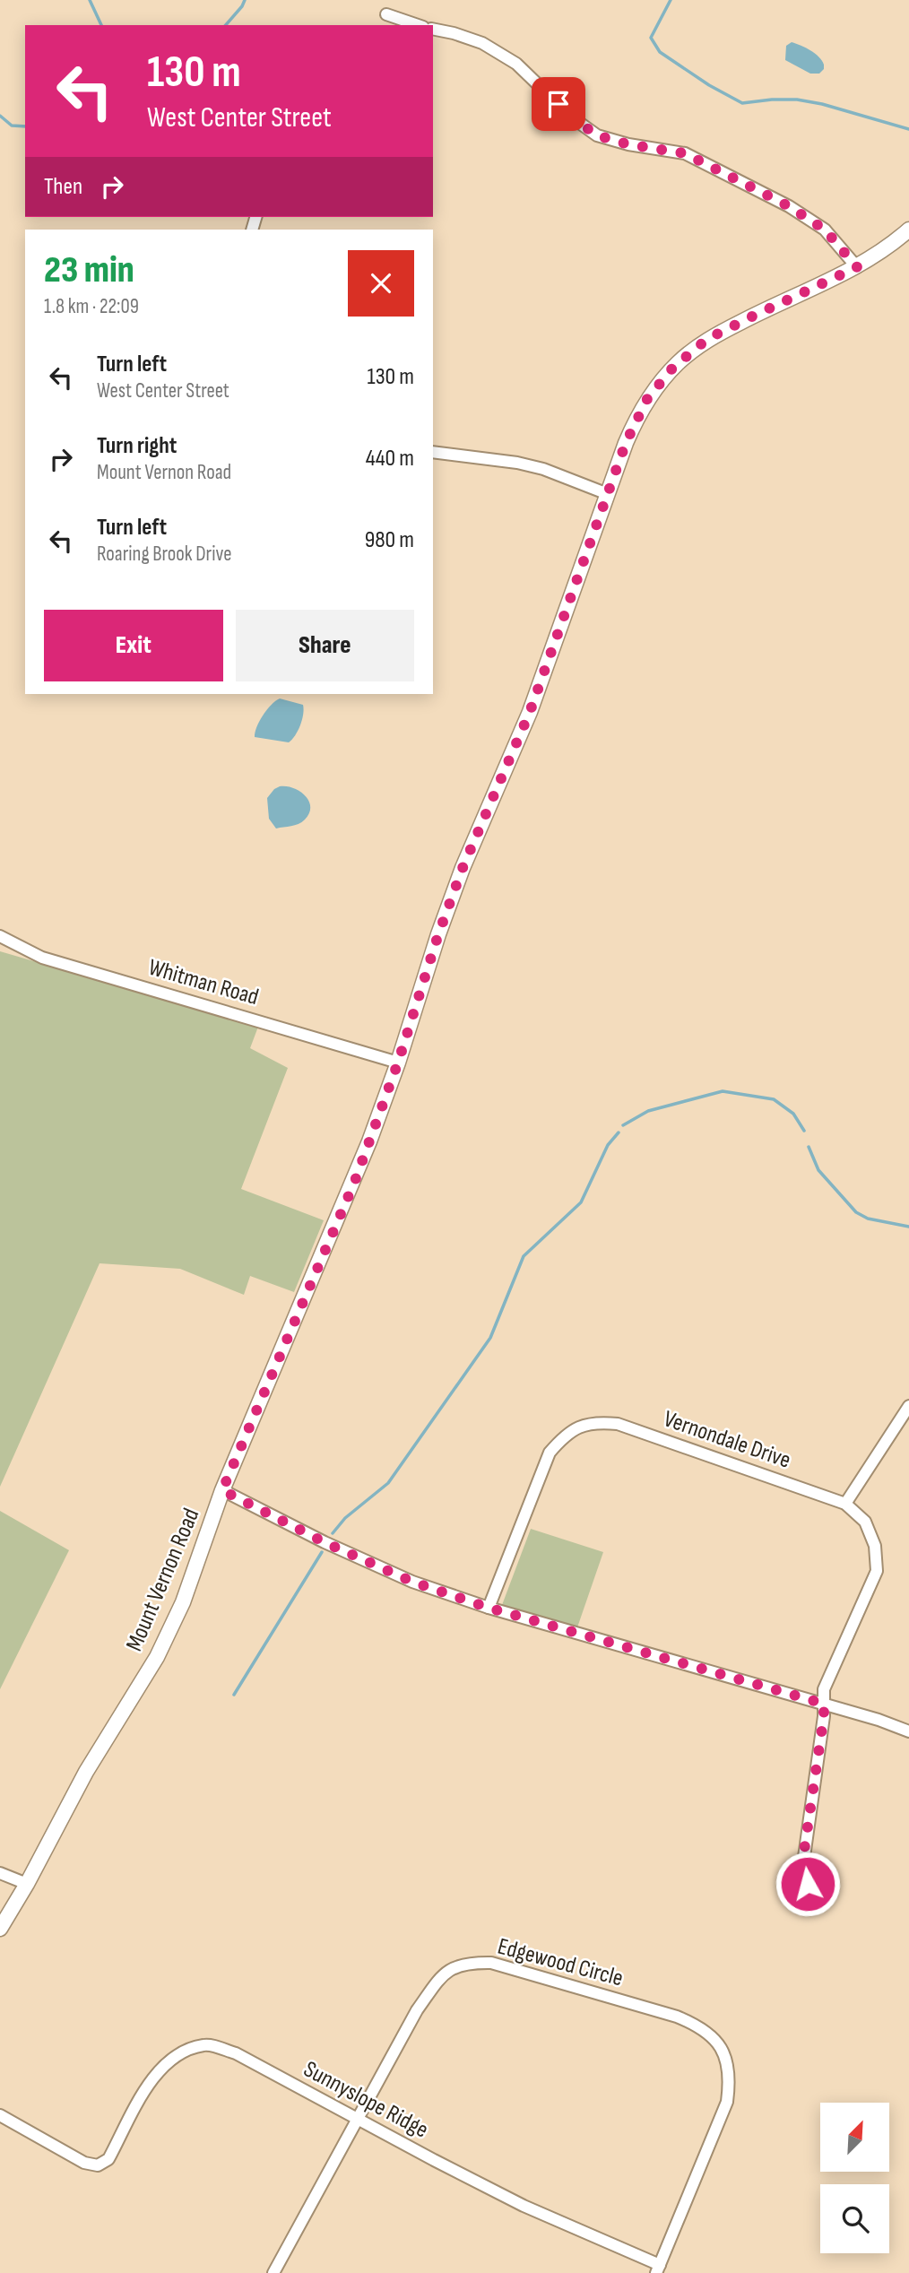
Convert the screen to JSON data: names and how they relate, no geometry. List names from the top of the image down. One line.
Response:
{"streets":{"main road":["Mount Vernon Road"],"street":["Whitman Road","Vernondale Drive","Edgewood Circle","Sunnyslope Ridge"]},"crossings":[["Whitman Road","Mount Vernon Road"],["Edgewood Circle","Sunnyslope Ridge"]],"north":"top right","page":{"turn":["130 m","West Center Street"],"then":"Then","heading":["23 min","1.8 km · 22:09"],"list":[{"name":"Turn left","note":"West Center Street","value":"130 m"},{"name":"Turn right","note":"Mount Vernon Road","value":"440 m"},{"name":"Turn left","note":"Roaring Brook Drive","value":"980 m"}],"buttons":["Exit","Share"]}}
